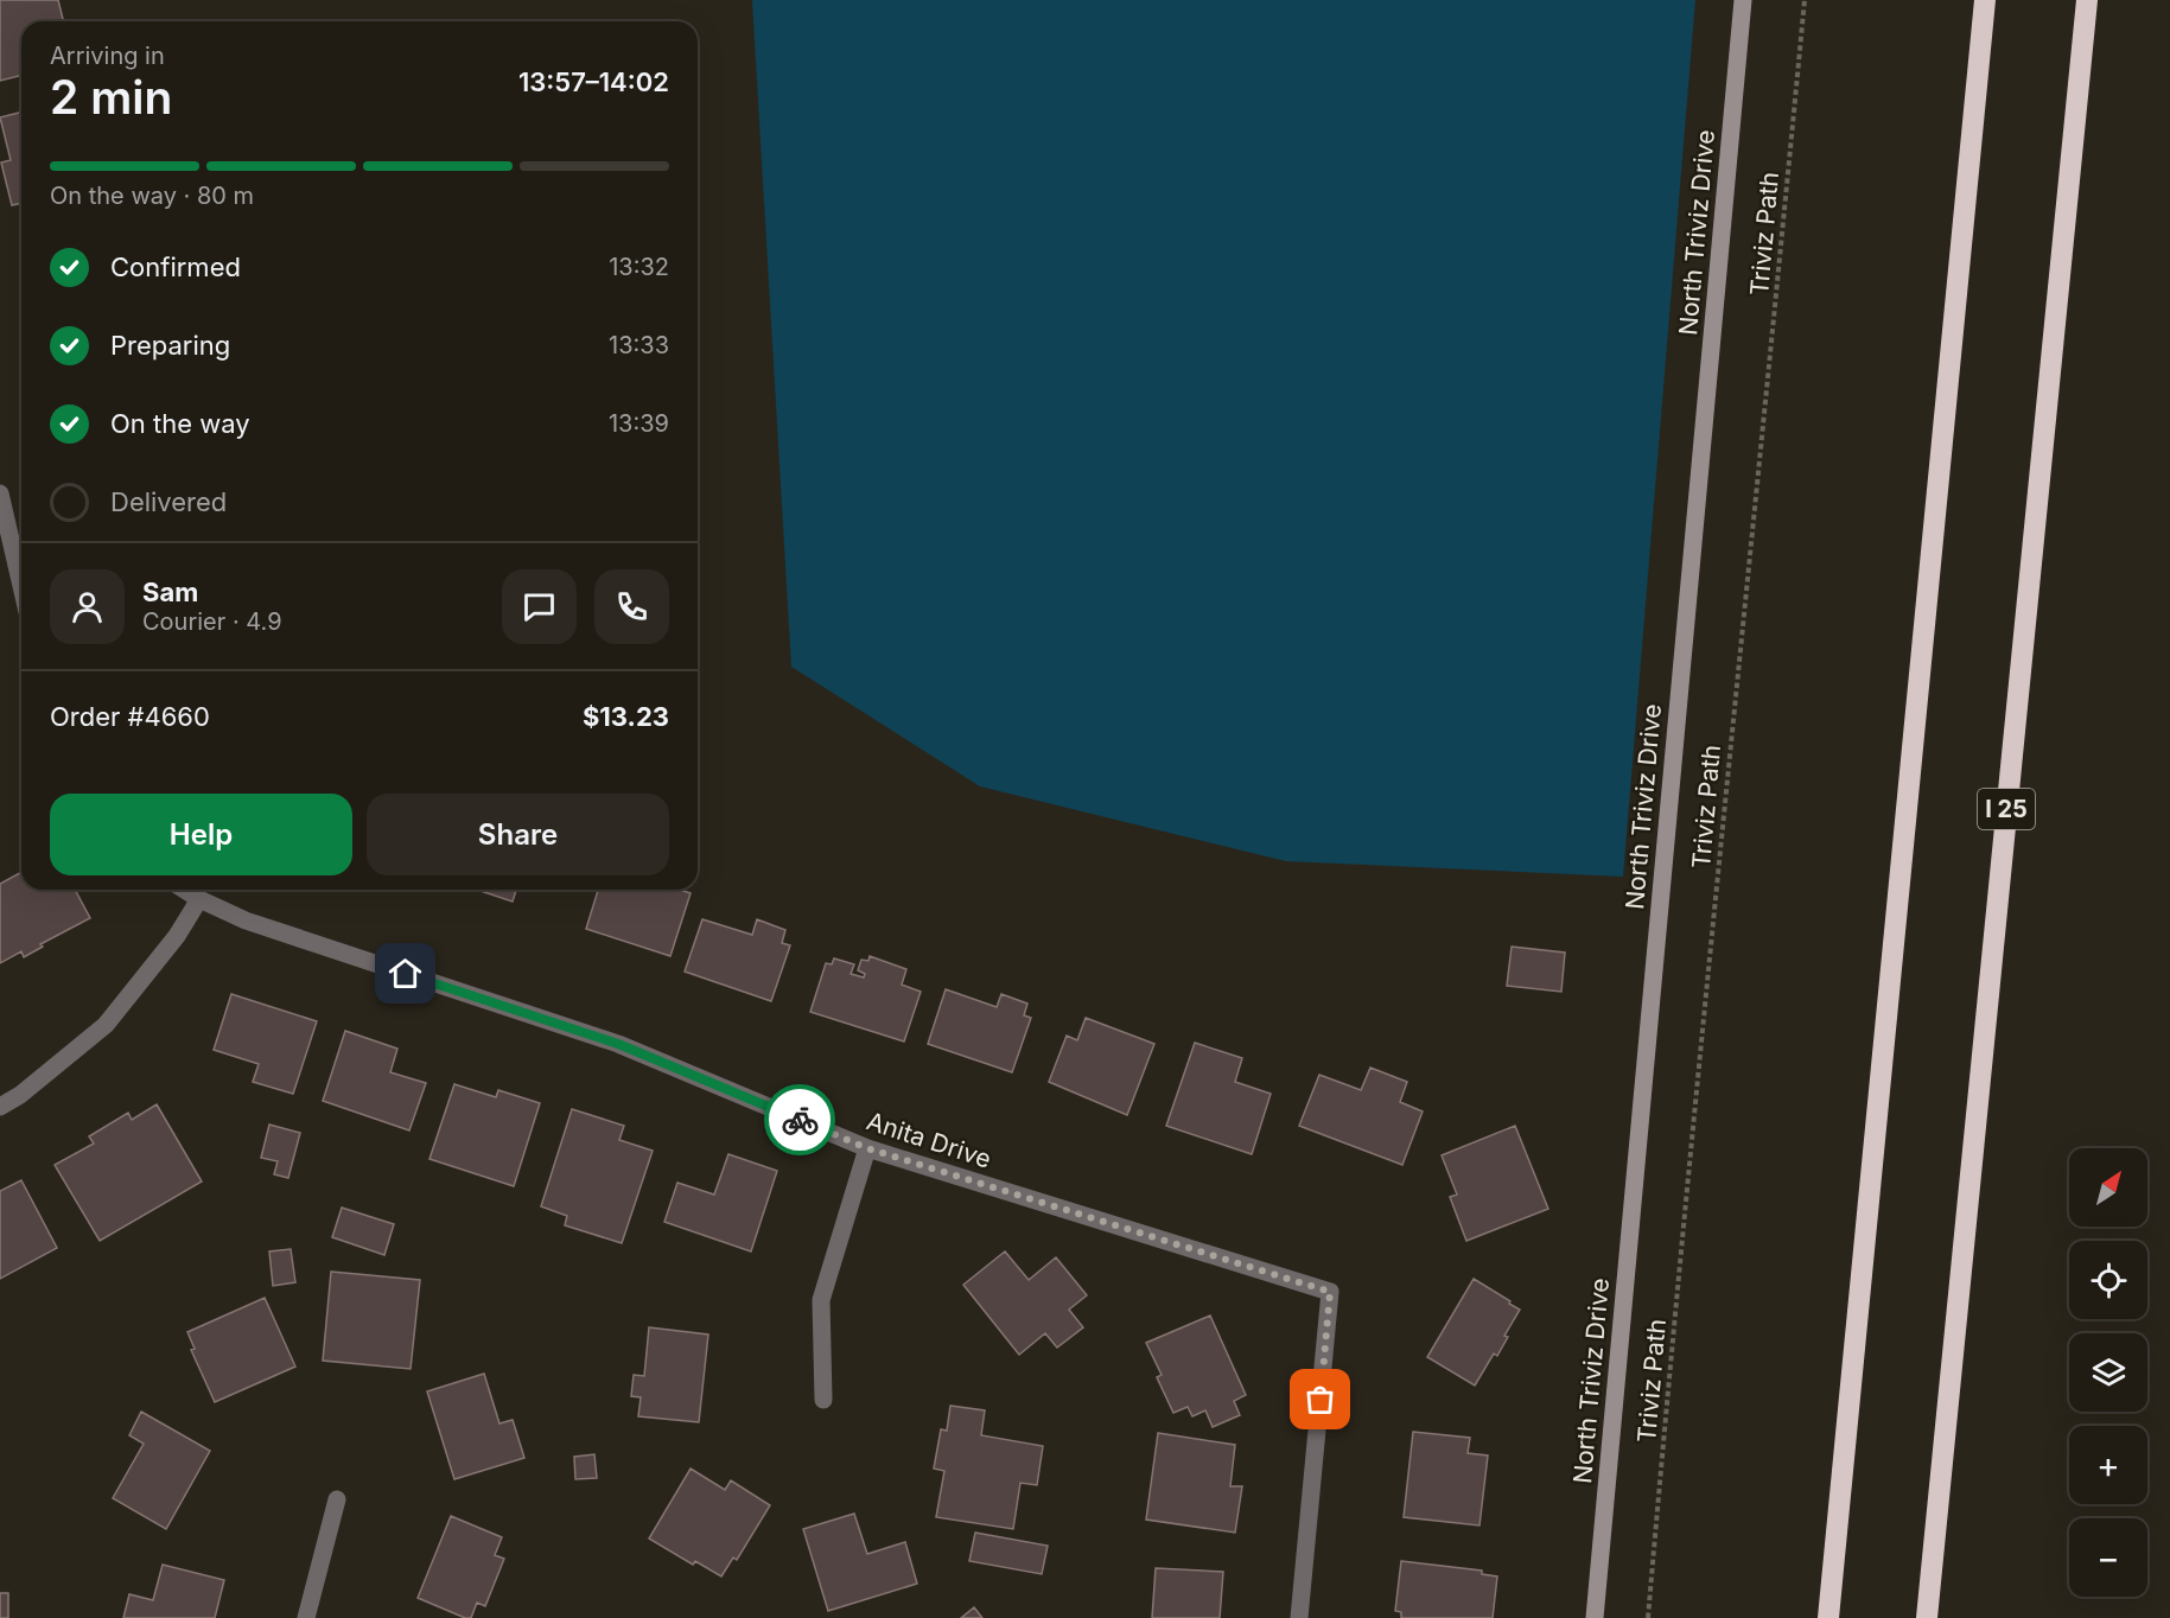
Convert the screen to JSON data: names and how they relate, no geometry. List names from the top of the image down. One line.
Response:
{"streets":{"highway":["I 25"],"street":["North Triviz Drive","Anita Drive"],"path":["Triviz Path"]},"north":"top right","page":{"heading":["2 min","Arriving in","13:57–14:02"],"panel":["Sam","Courier · 4.9","Order #4660","$13.23"],"bar":"On the way · 80 m","list":[["Confirmed","13:32"],["Preparing","13:33"],["On the way","13:39"],"Delivered"],"buttons":["Help","Share"],"map_buttons":["+","−"]}}
